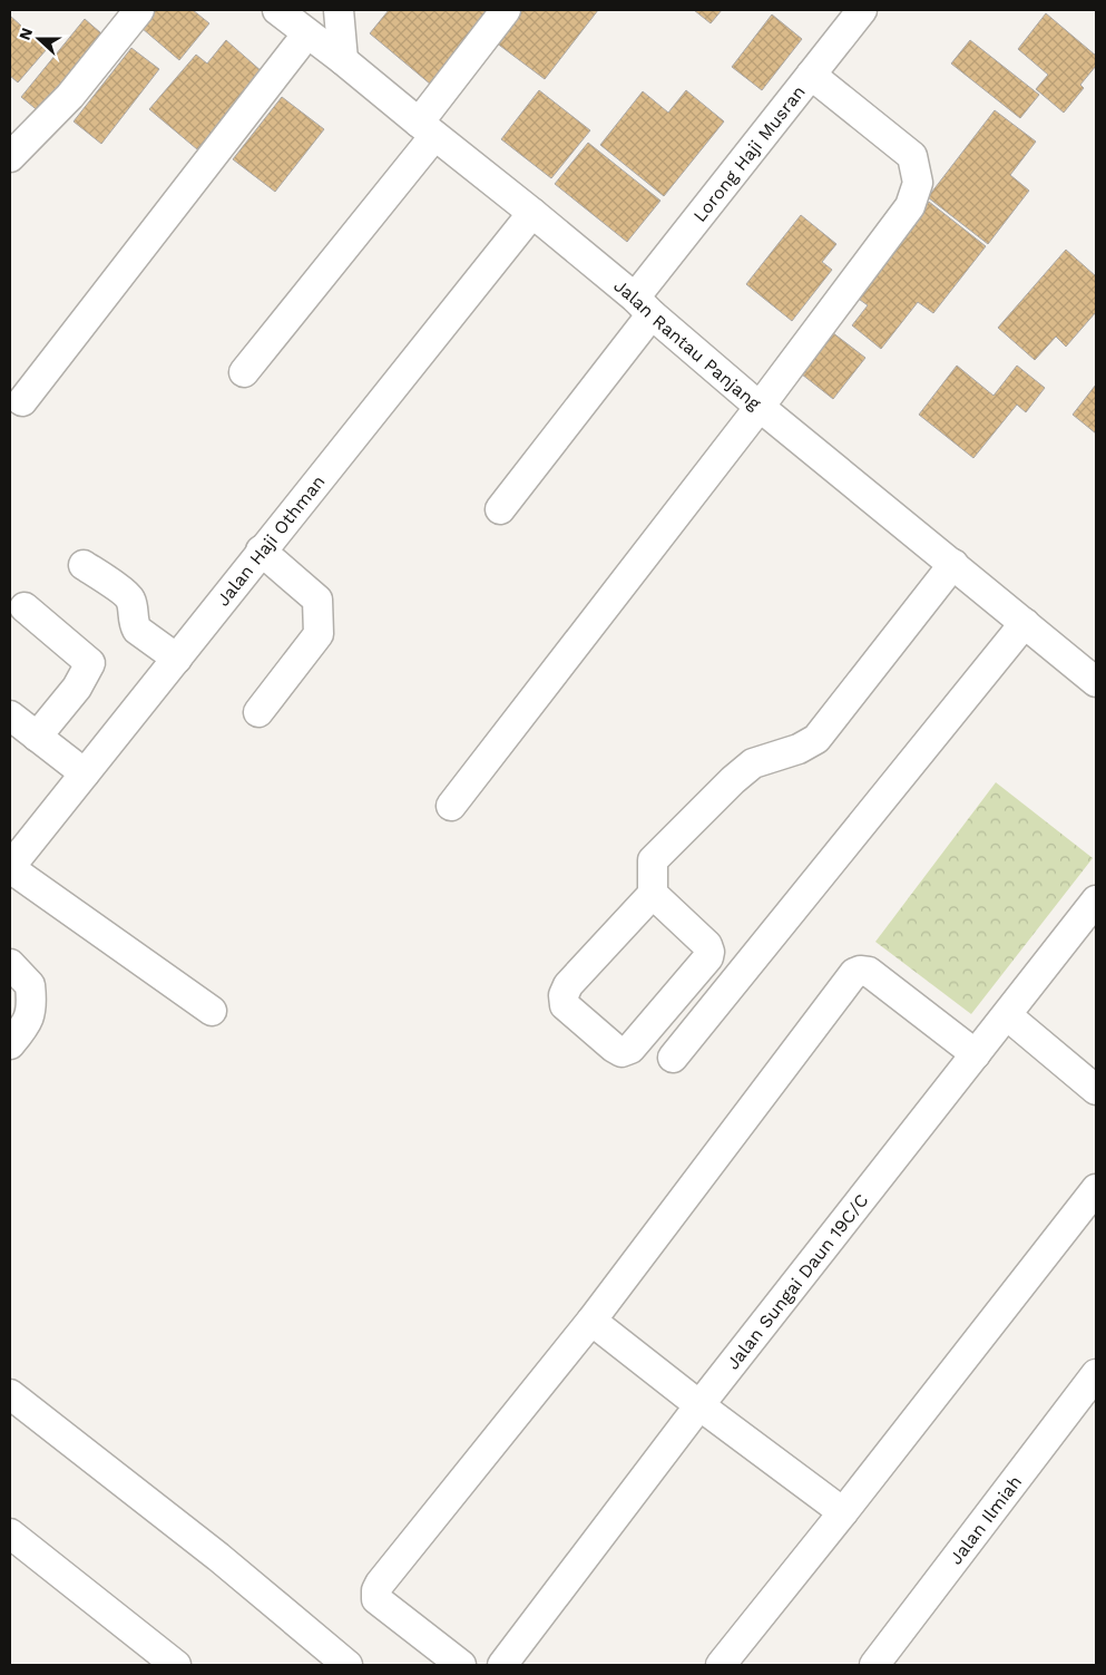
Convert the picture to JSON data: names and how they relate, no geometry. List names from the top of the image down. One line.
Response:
{"streets":{"street":["Lorong Haji Musran","Jalan Rantau Panjang","Jalan Haji Othman","Jalan Sungai Daun 19C/C","Jalan Ilmiah"]},"crossings":[["Lorong Haji Musran","Jalan Rantau Panjang"],["Jalan Rantau Panjang","Jalan Haji Othman"]],"north":"left"}
